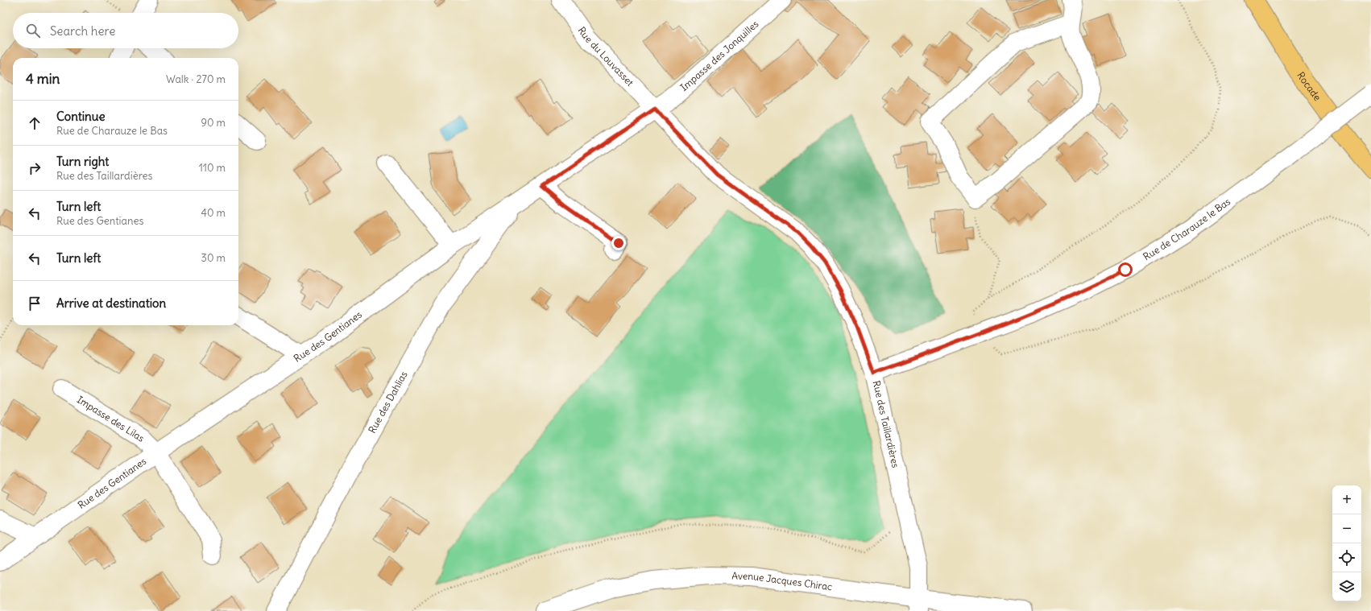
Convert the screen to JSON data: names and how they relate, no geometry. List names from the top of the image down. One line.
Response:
{"streets":{"main road":["Rocade"],"street":["Impasse des Jonquilles","Rue du Louvasset","Rue de Charauze le Bas","Rue des Gentianes","Rue des Dahlias","Impasse des Lilas","Rue des Taillardières","Avenue Jacques Chirac"]},"crossings":[["Impasse des Jonquilles","Rue du Louvasset"],["Impasse des Jonquilles","Rue des Gentianes"],["Impasse des Jonquilles","Rue des Taillardières"],["Rue du Louvasset","Rue des Gentianes"],["Rue du Louvasset","Rue des Taillardières"],["Rue de Charauze le Bas","Rue des Taillardières"],["Rue des Gentianes","Rue des Dahlias"],["Rue des Gentianes","Impasse des Lilas"],["Rue des Gentianes","Rue des Taillardières"],["Rue des Taillardières","Avenue Jacques Chirac"]],"page":{"search":"Search here","heading":["4 min","Walk · 270 m"],"list":[["Continue","Rue de Charauze le Bas","90 m"],["Turn right","Rue des Taillardières","110 m"],["Turn left","Rue des Gentianes","40 m"],["Turn left","30 m"],"Arrive at destination"],"map_buttons":["+","−"]}}
